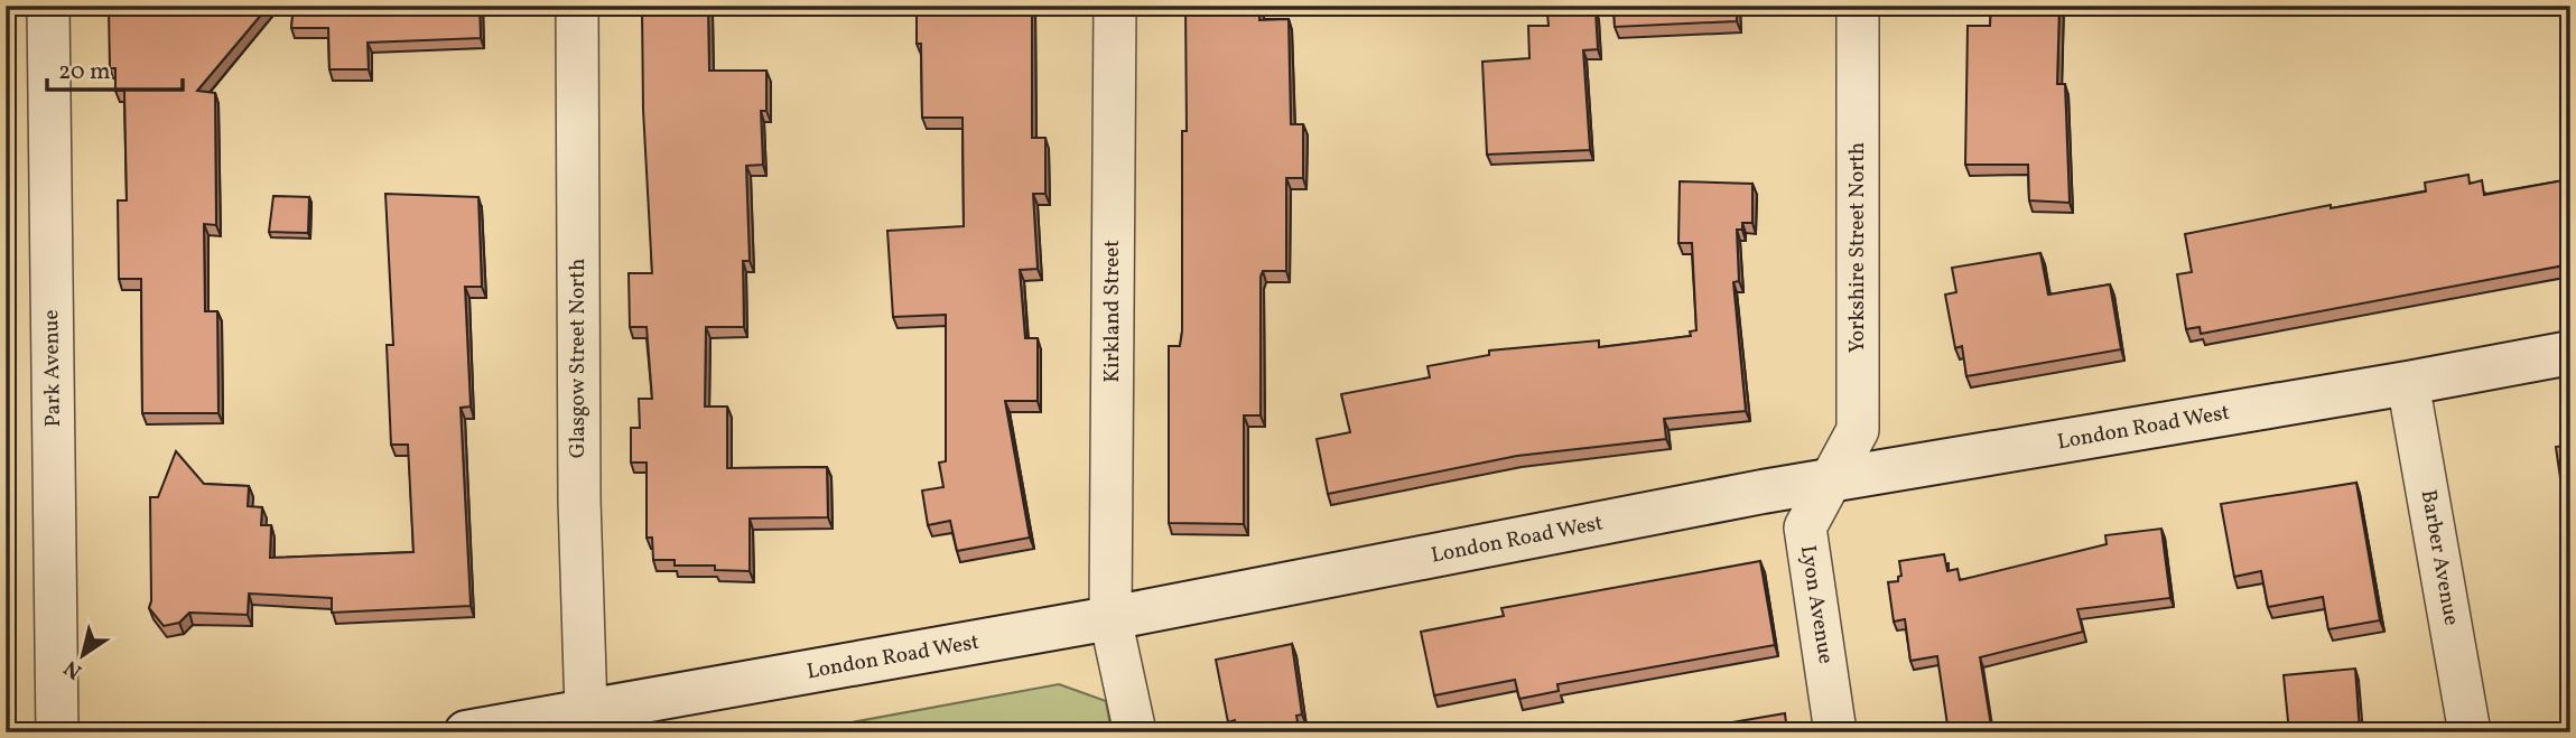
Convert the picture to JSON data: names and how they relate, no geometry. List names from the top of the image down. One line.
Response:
{"streets":{"street":["Yorkshire Street North","Kirkland Street","Glasgow Street North","Park Avenue","London Road West","Barber Avenue","Lyon Avenue"]},"crossings":[["Yorkshire Street North","London Road West"],["Yorkshire Street North","Lyon Avenue"],["Kirkland Street","London Road West"],["Glasgow Street North","London Road West"],["London Road West","Barber Avenue"],["London Road West","Lyon Avenue"]],"scale_bar":"20 m","north":"bottom left"}
